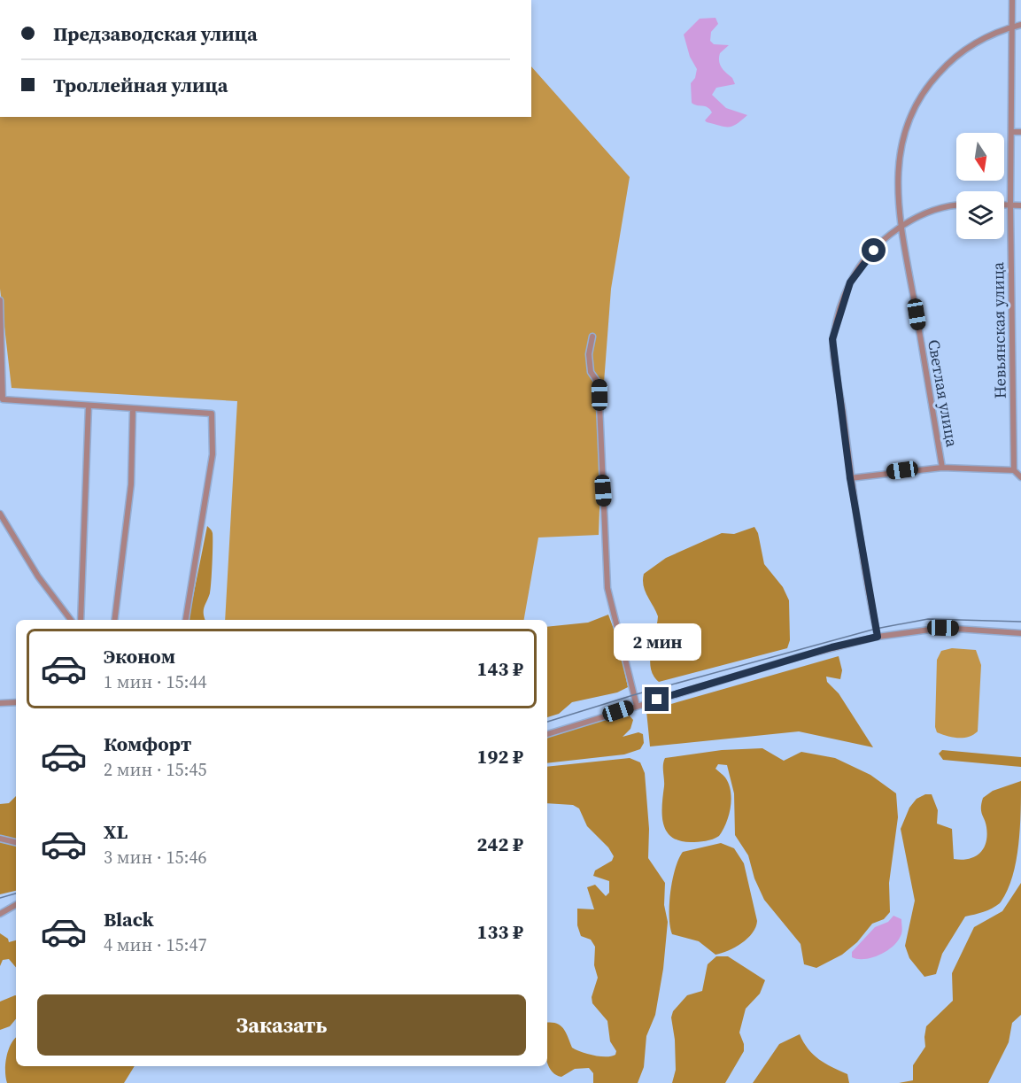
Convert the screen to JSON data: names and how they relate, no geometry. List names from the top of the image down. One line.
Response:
{"streets":{"street":["Невьянская улица","Светлая улица"]},"crossings":[["Невьянская улица","Светлая улица"]],"north":"bottom","page":{"banner":["Предзаводская улица","Троллейная улица"],"bubble":"2 мин","list":[{"name":"Эконом","note":"1 мин · 15:44","value":"143 ₽"},{"name":"Комфорт","note":"2 мин · 15:45","value":"192 ₽"},{"name":"XL","note":"3 мин · 15:46","value":"242 ₽"},{"name":"Black","note":"4 мин · 15:47","value":"133 ₽"}],"buttons":"Заказать"}}
